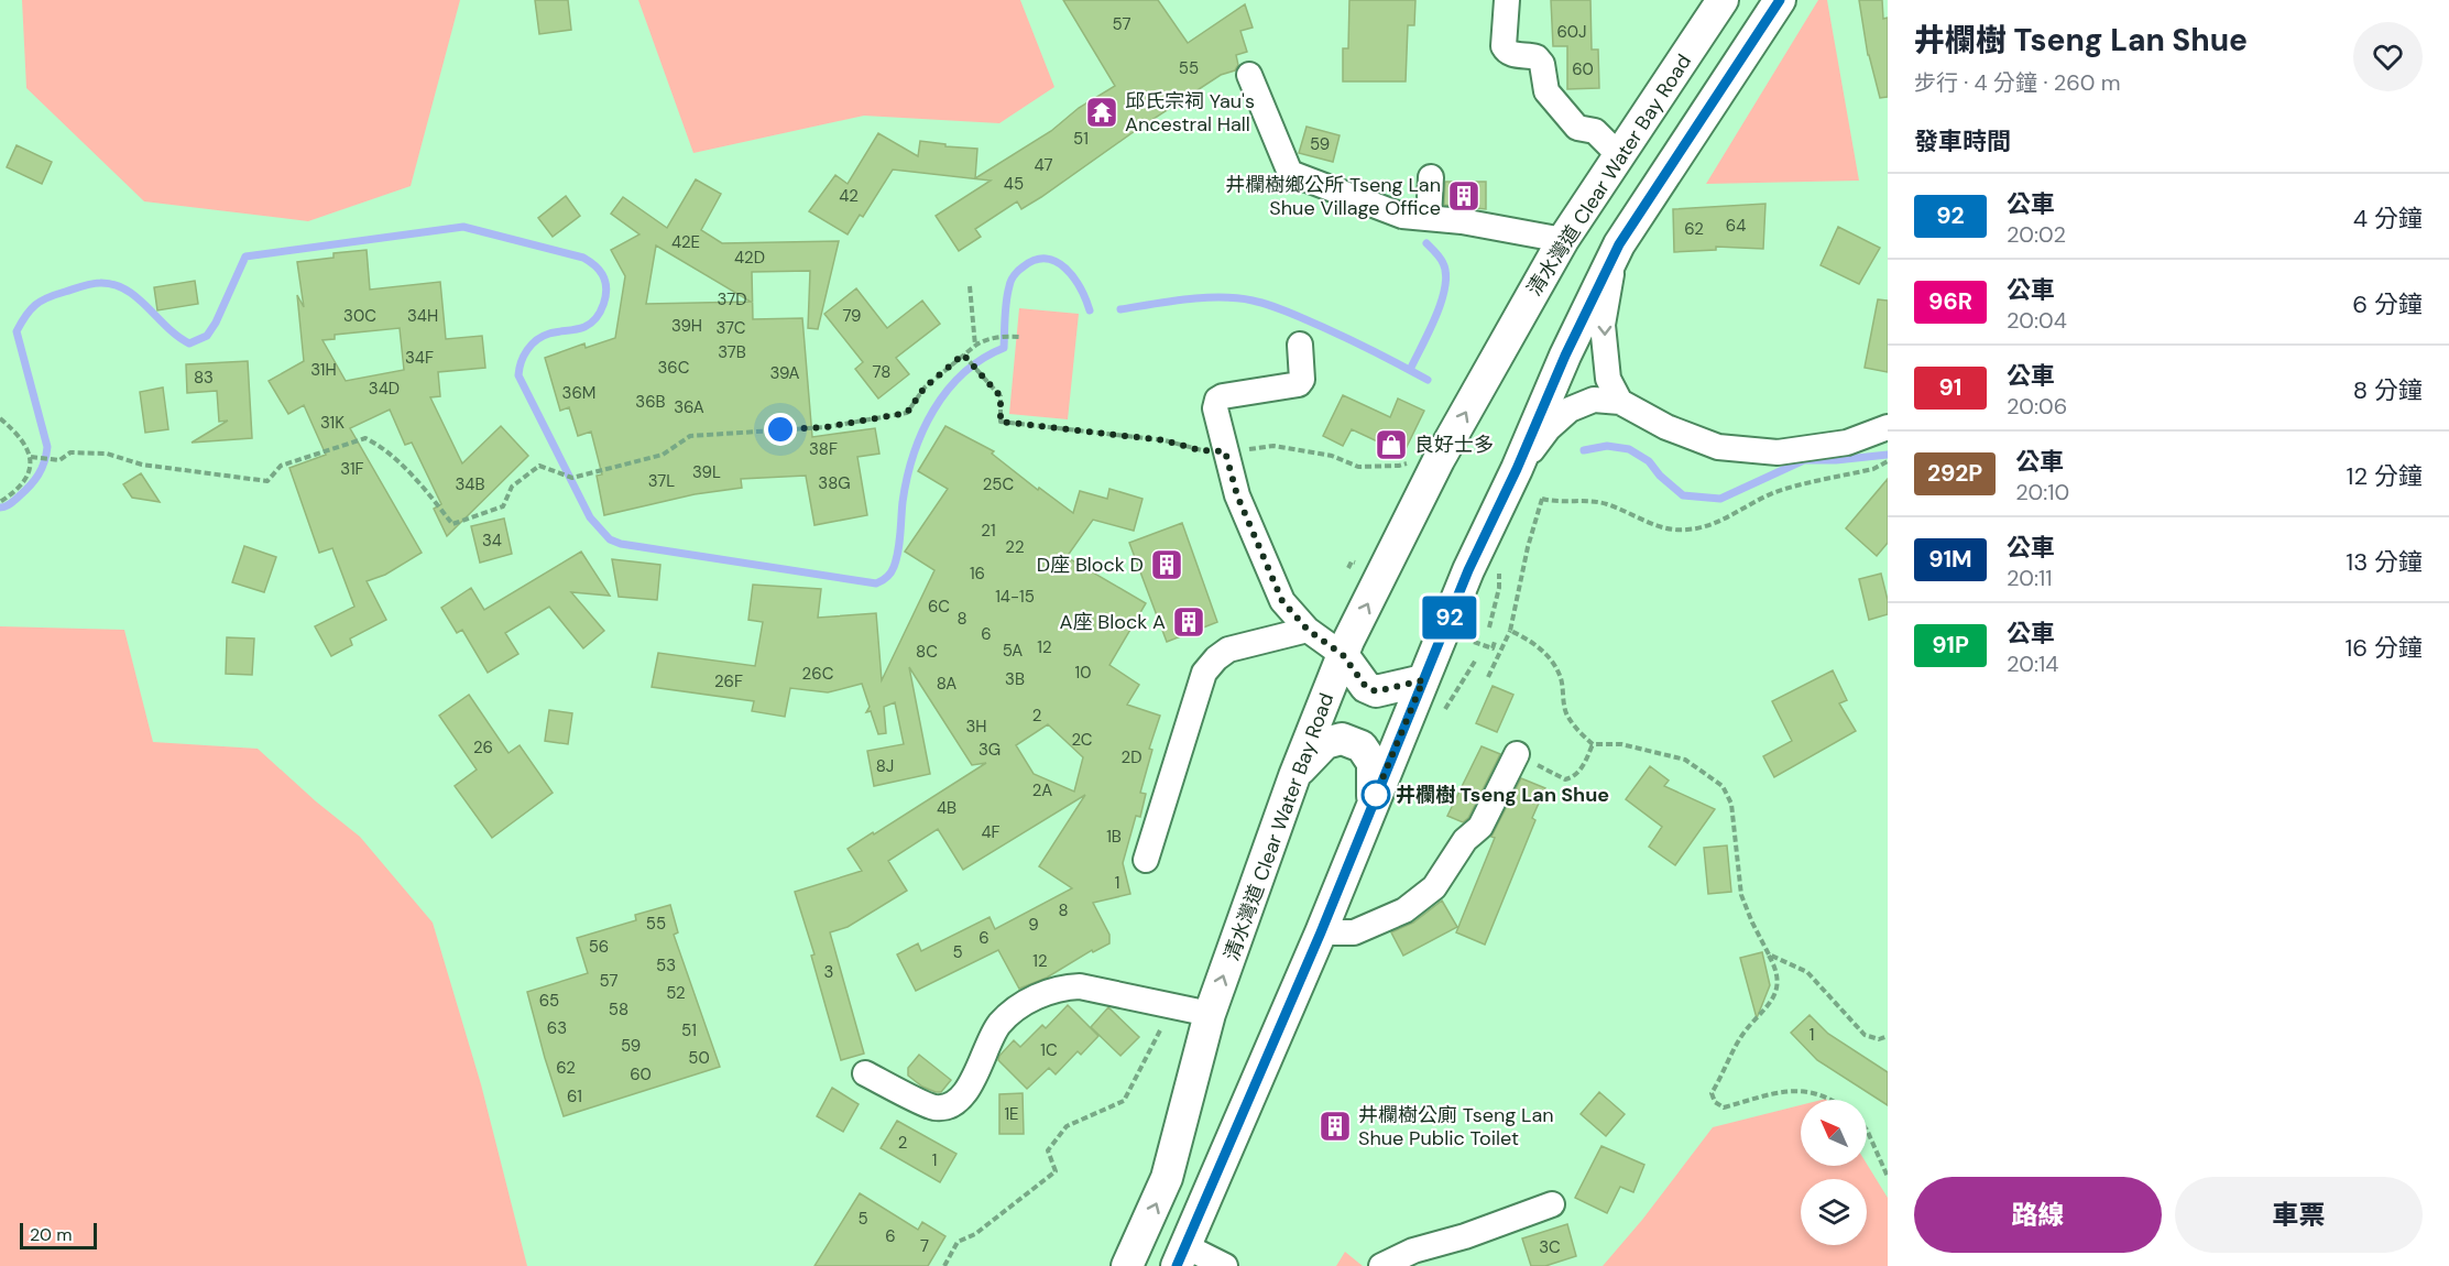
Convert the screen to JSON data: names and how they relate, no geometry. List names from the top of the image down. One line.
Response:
{"streets":{"main road":["清水灣道 Clear Water Bay Road"]},"places":{"temple":["邱氏宗祠 Yau's Ancestral Hall"],"building":["井欄樹鄉公所 Tseng Lan Shue Village Office","D座 Block D","A座 Block A","井欄樹公廁 Tseng Lan Shue Public Toilet"],"shop":["良好士多"],"other":["井欄樹 Tseng Lan Shue"]},"lines":["bus line 92"],"house_numbers":["57","60J","55","60","51","59","47","45","42","64","62","42E","42D","37D","30C","34H","79","39H","37C","37B","34F","36C","31H","78","39A","83","34D","36M","36B","36A","31K","38F","31F","39L","37L","38G","34B","25C","21","34","22","16","14-15","6C","8","6","12","5A","8C","10","26C","3B","26F","8A","2","3H","2C","26","3G","2D","8J","2A","4B","4F","1B","1","8","55","9","6","56","5","12","53","3","57","52","65","58","63","51","1","59","1C","50","62","60","61","1E","2","1","5","6","7","3C"],"scale_bar":"20 m","north":"top left","page":{"on_map":"92","heading":[["井欄樹 Tseng Lan Shue","步行 · 4 分鐘 · 260 m"],"發車時間"],"list":[{"mark":"92","name":"公車","note":"20:02","value":"4 分鐘"},{"mark":"96R","name":"公車","note":"20:04","value":"6 分鐘"},{"mark":"91","name":"公車","note":"20:06","value":"8 分鐘"},{"mark":"292P","name":"公車","note":"20:10","value":"12 分鐘"},{"mark":"91M","name":"公車","note":"20:11","value":"13 分鐘"},{"mark":"91P","name":"公車","note":"20:14","value":"16 分鐘"}],"buttons":["路線","車票"],"scale":"20 m"}}
